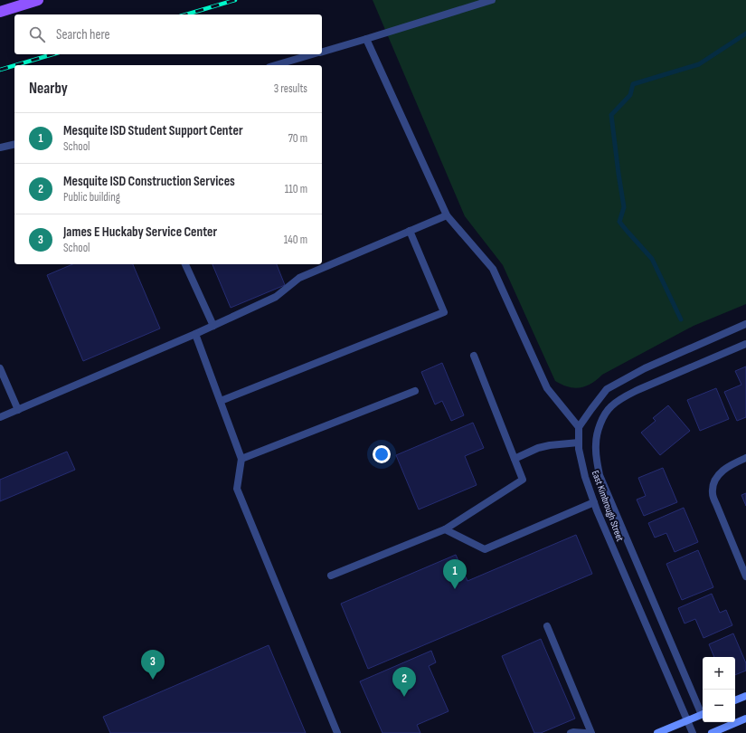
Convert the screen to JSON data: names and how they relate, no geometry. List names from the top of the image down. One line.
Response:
{"streets":{"street":["East Kimbrough Street"]},"page":{"search":"Search here","heading":["Nearby","3 results"],"list":[{"mark":"1","name":"Mesquite ISD Student Support Center","note":"School","value":"70 m"},{"mark":"2","name":"Mesquite ISD Construction Services","note":"Public building","value":"110 m"},{"mark":"3","name":"James E Huckaby Service Center","note":"School","value":"140 m"}],"pins":["1","3","2"],"map_buttons":["+","−"]}}
